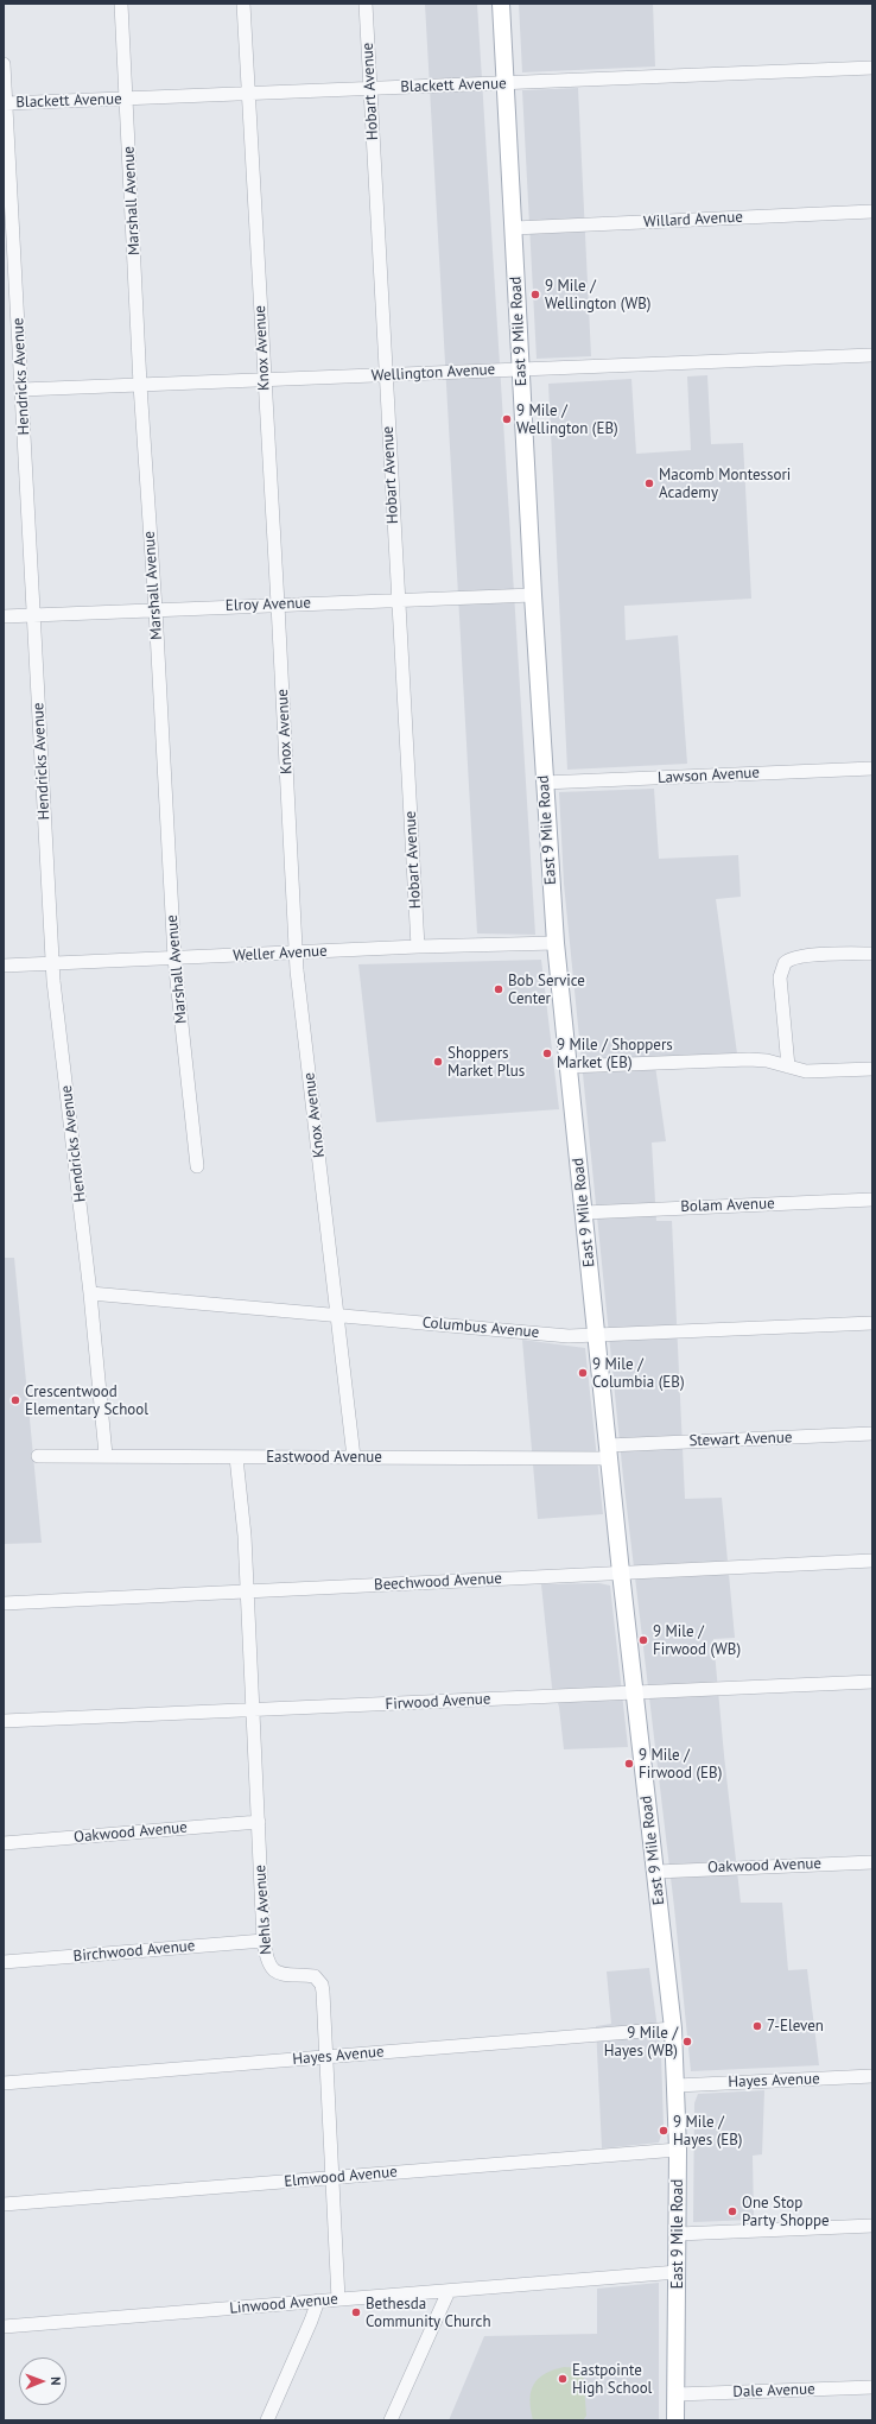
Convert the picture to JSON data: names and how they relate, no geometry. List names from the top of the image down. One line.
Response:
{"streets":{"main road":["East 9 Mile Road"],"street":["Blackett Avenue","Hobart Avenue","Marshall Avenue","Willard Avenue","Knox Avenue","Wellington Avenue","Hendricks Avenue","Elroy Avenue","Lawson Avenue","Weller Avenue","Bolam Avenue","Columbus Avenue","Stewart Avenue","Eastwood Avenue","Beechwood Avenue","Firwood Avenue","Oakwood Avenue","Nehls Avenue","Birchwood Avenue","Hayes Avenue","Elmwood Avenue","Linwood Avenue","Dale Avenue"]},"crossings":[["Blackett Avenue","Hobart Avenue"],["Blackett Avenue","Marshall Avenue"],["Blackett Avenue","East 9 Mile Road"],["Blackett Avenue","Knox Avenue"],["Blackett Avenue","Hendricks Avenue"],["Hobart Avenue","Wellington Avenue"],["Hobart Avenue","Elroy Avenue"],["Hobart Avenue","Weller Avenue"],["Marshall Avenue","Wellington Avenue"],["Marshall Avenue","Elroy Avenue"],["Marshall Avenue","Weller Avenue"],["Willard Avenue","East 9 Mile Road"],["East 9 Mile Road","Wellington Avenue"],["East 9 Mile Road","Elroy Avenue"],["East 9 Mile Road","Lawson Avenue"],["East 9 Mile Road","Weller Avenue"],["East 9 Mile Road","Bolam Avenue"],["East 9 Mile Road","Columbus Avenue"],["East 9 Mile Road","Stewart Avenue"],["East 9 Mile Road","Eastwood Avenue"],["East 9 Mile Road","Beechwood Avenue"],["East 9 Mile Road","Firwood Avenue"],["East 9 Mile Road","Oakwood Avenue"],["East 9 Mile Road","Hayes Avenue"],["East 9 Mile Road","Elmwood Avenue"],["East 9 Mile Road","Linwood Avenue"],["East 9 Mile Road","Dale Avenue"],["Knox Avenue","Wellington Avenue"],["Knox Avenue","Elroy Avenue"],["Knox Avenue","Weller Avenue"],["Knox Avenue","Columbus Avenue"],["Knox Avenue","Eastwood Avenue"],["Wellington Avenue","Hendricks Avenue"],["Hendricks Avenue","Elroy Avenue"],["Hendricks Avenue","Weller Avenue"],["Hendricks Avenue","Columbus Avenue"],["Hendricks Avenue","Eastwood Avenue"],["Stewart Avenue","Eastwood Avenue"],["Eastwood Avenue","Nehls Avenue"],["Beechwood Avenue","Nehls Avenue"],["Firwood Avenue","Nehls Avenue"],["Oakwood Avenue","Nehls Avenue"],["Nehls Avenue","Birchwood Avenue"],["Nehls Avenue","Hayes Avenue"],["Nehls Avenue","Elmwood Avenue"],["Nehls Avenue","Linwood Avenue"]],"places":["9 Mile / Wellington (WB)","9 Mile / Wellington (EB)","Macomb Montessori Academy","Bob Service Center","9 Mile / Shoppers Market (EB)","Shoppers Market Plus","9 Mile / Columbia (EB)","Crescentwood Elementary School","9 Mile / Firwood (WB)","9 Mile / Firwood (EB)","7-Eleven","9 Mile / Hayes (WB)","9 Mile / Hayes (EB)","One Stop Party Shoppe","Bethesda Community Church","Eastpointe High School"],"north":"right"}
